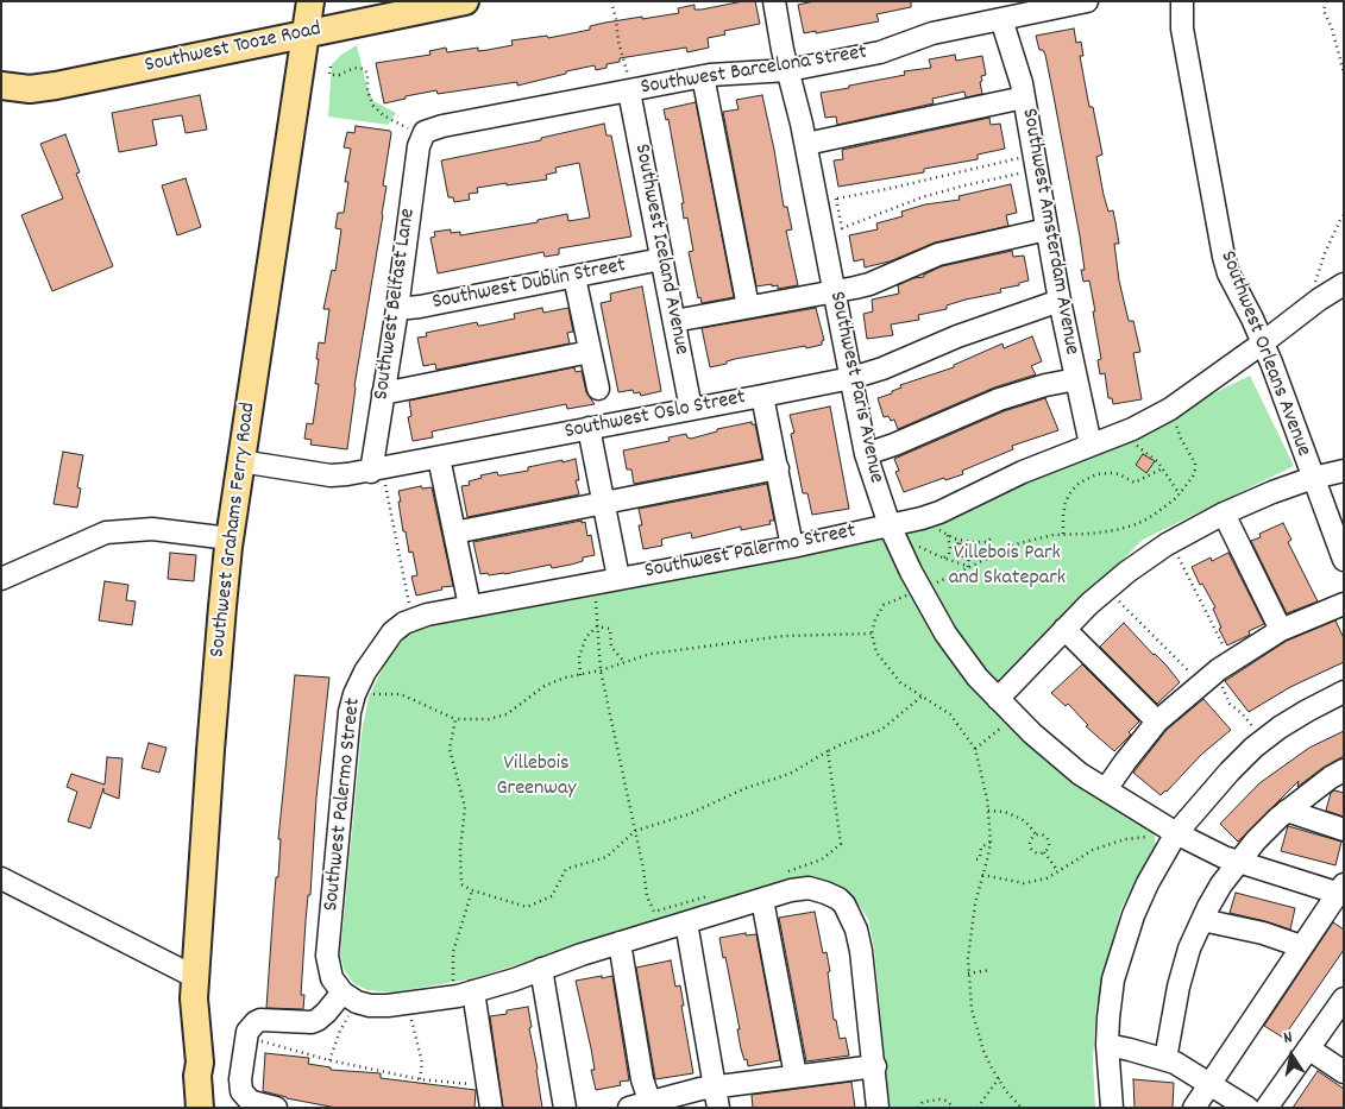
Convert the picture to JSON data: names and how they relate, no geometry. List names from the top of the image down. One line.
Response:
{"streets":{"main road":["Southwest Tooze Road","Southwest Grahams Ferry Road"],"street":["Southwest Barcelona Street","Southwest Amsterdam Avenue","Southwest Iceland Avenue","Southwest Dublin Street","Southwest Belfast Lane","Southwest Orleans Avenue","Southwest Paris Avenue","Southwest Oslo Street","Southwest Palermo Street"]},"crossings":[["Southwest Tooze Road","Southwest Grahams Ferry Road"],["Southwest Barcelona Street","Southwest Amsterdam Avenue"],["Southwest Barcelona Street","Southwest Iceland Avenue"],["Southwest Barcelona Street","Southwest Belfast Lane"],["Southwest Barcelona Street","Southwest Paris Avenue"],["Southwest Amsterdam Avenue","Southwest Oslo Street"],["Southwest Amsterdam Avenue","Southwest Palermo Street"],["Southwest Iceland Avenue","Southwest Dublin Street"],["Southwest Iceland Avenue","Southwest Oslo Street"],["Southwest Dublin Street","Southwest Belfast Lane"],["Southwest Belfast Lane","Southwest Oslo Street"],["Southwest Orleans Avenue","Southwest Palermo Street"],["Southwest Paris Avenue","Southwest Oslo Street"],["Southwest Paris Avenue","Southwest Palermo Street"],["Southwest Oslo Street","Southwest Grahams Ferry Road"]],"parks":["Villebois Park and Skatepark","Villebois Greenway"],"north":"top"}
